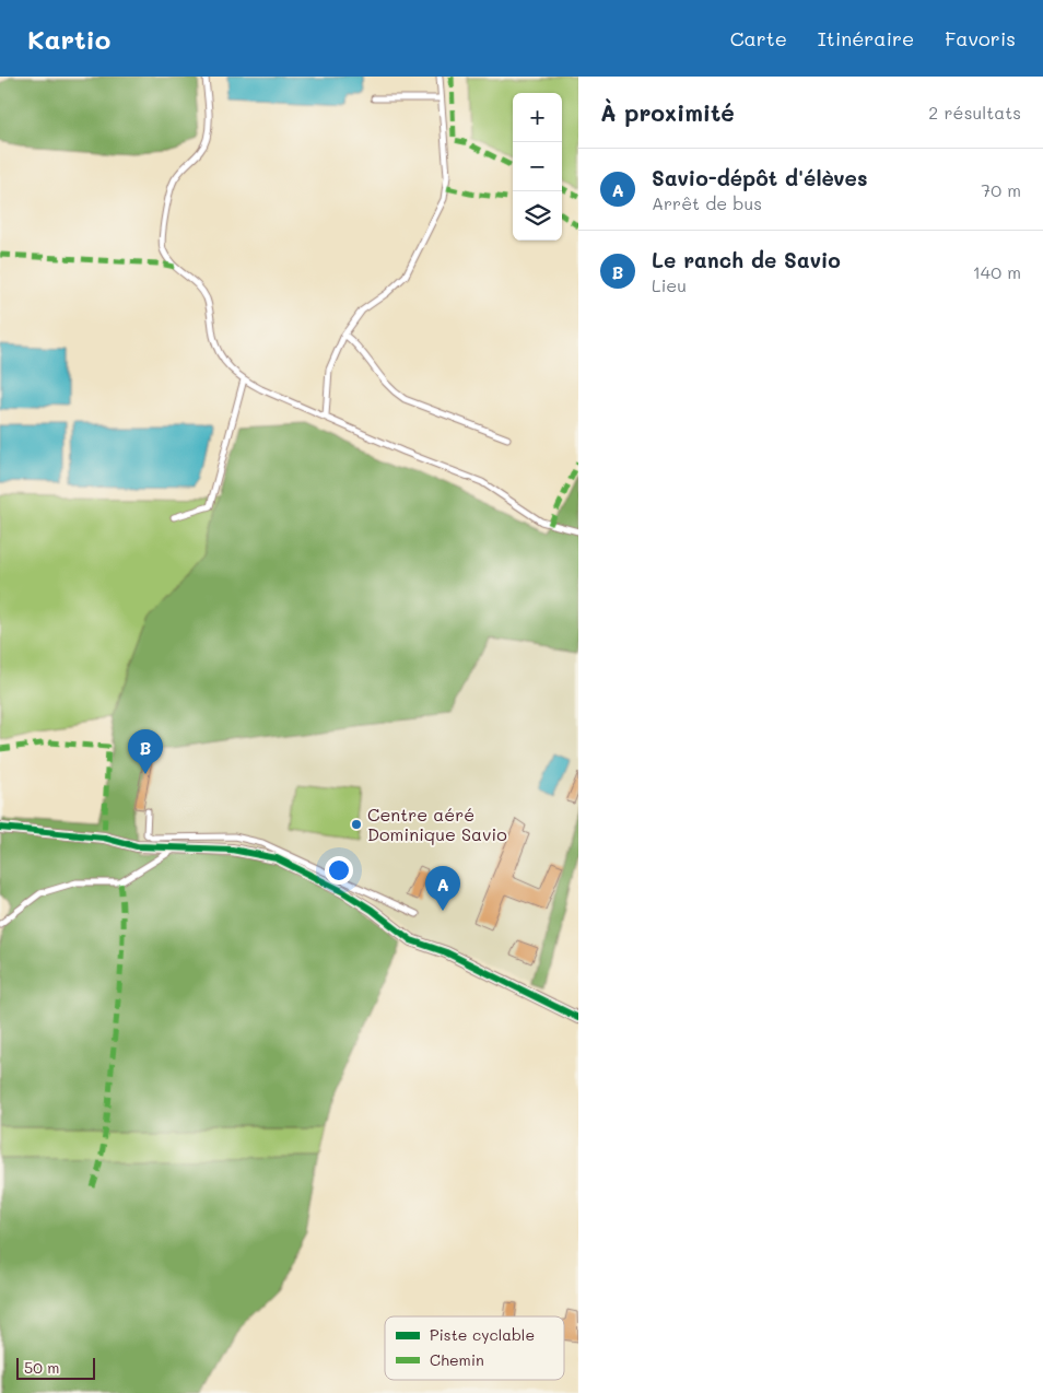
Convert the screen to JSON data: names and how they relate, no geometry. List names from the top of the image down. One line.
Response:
{"places":["Centre aéré Dominique Savio"],"legend":["Piste cyclable","Chemin"],"scale_bar":"50 m","page":{"header":"Kartio","nav":["Carte","Itinéraire","Favoris"],"heading":["À proximité","2 résultats"],"map_buttons":["+","−"],"list":[{"mark":"A","name":"Savio-dépôt d'élèves","note":"Arrêt de bus","value":"70 m"},{"mark":"B","name":"Le ranch de Savio","note":"Lieu","value":"140 m"}],"pins":["B","A"],"scale":"50 m"}}
